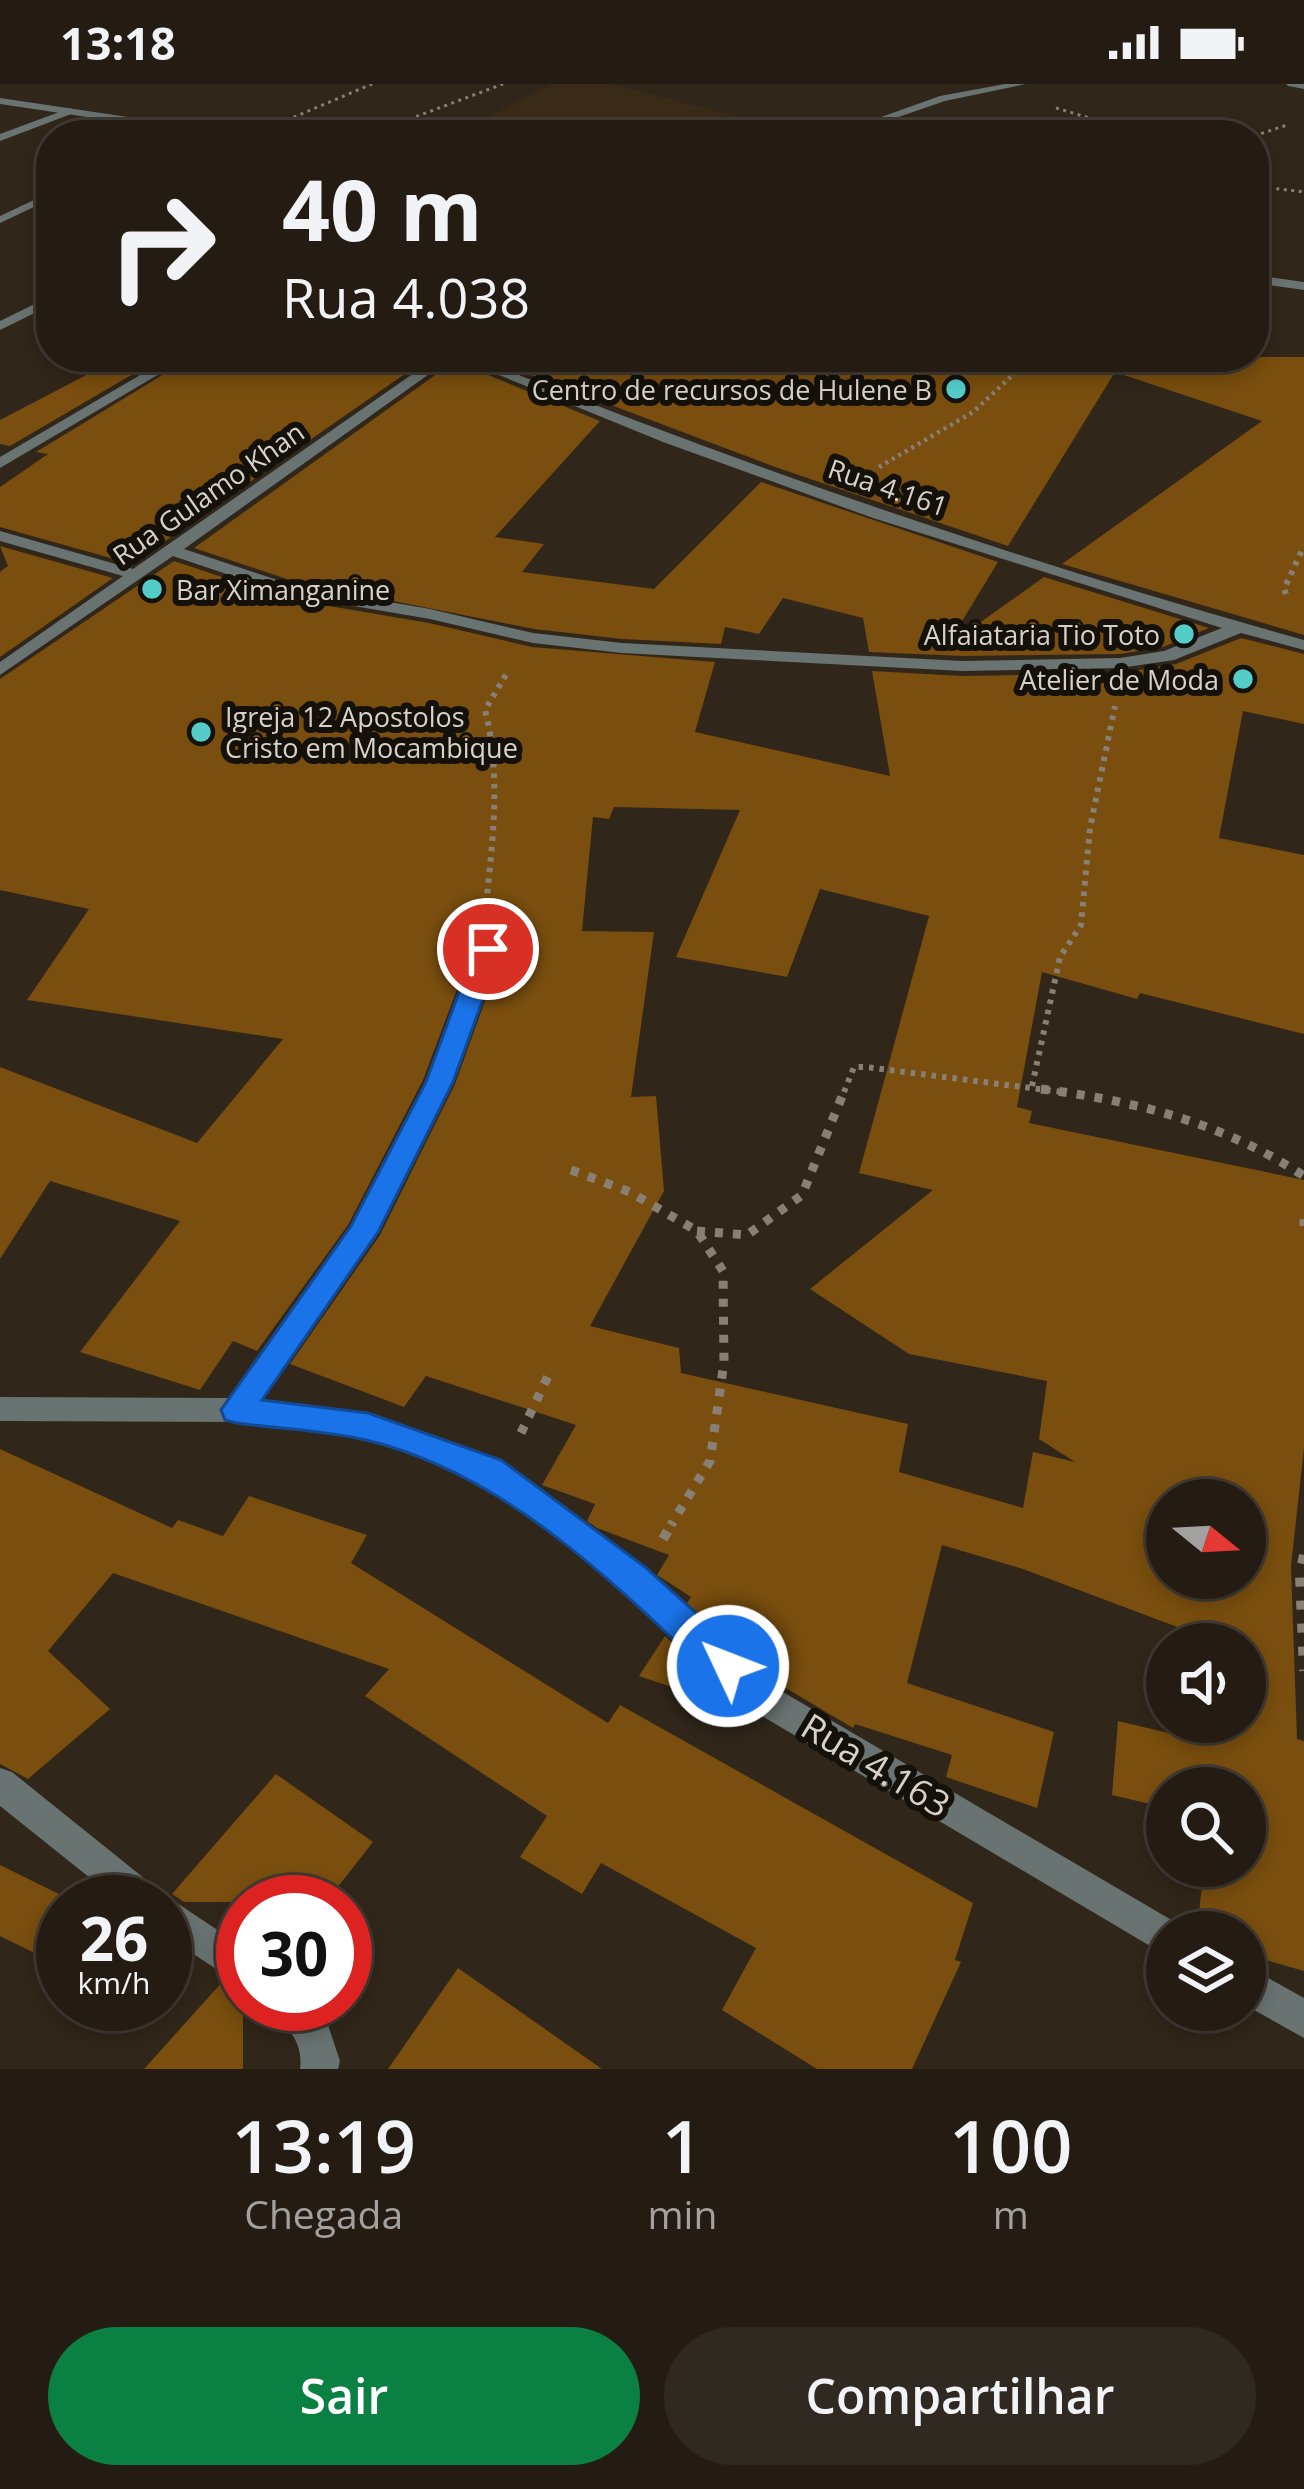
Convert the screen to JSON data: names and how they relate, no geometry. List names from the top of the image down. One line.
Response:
{"streets":{"street":["Rua 4.161","Rua Gulamo Khan","Rua 4.163"]},"places":["Centro de recursos de Hulene B","Bar Ximanganine","Alfaiataria Tio Toto","Atelier de Moda","Igreja 12 Apostolos Cristo em Mocambique"],"north":"right","page":{"status":"13:18","turn":["40 m","Rua 4.038"],"speed":"26 km/h","limit":"30","eta":["13:19","Chegada","1","min","100","m"],"buttons":["Sair","Compartilhar"]}}
